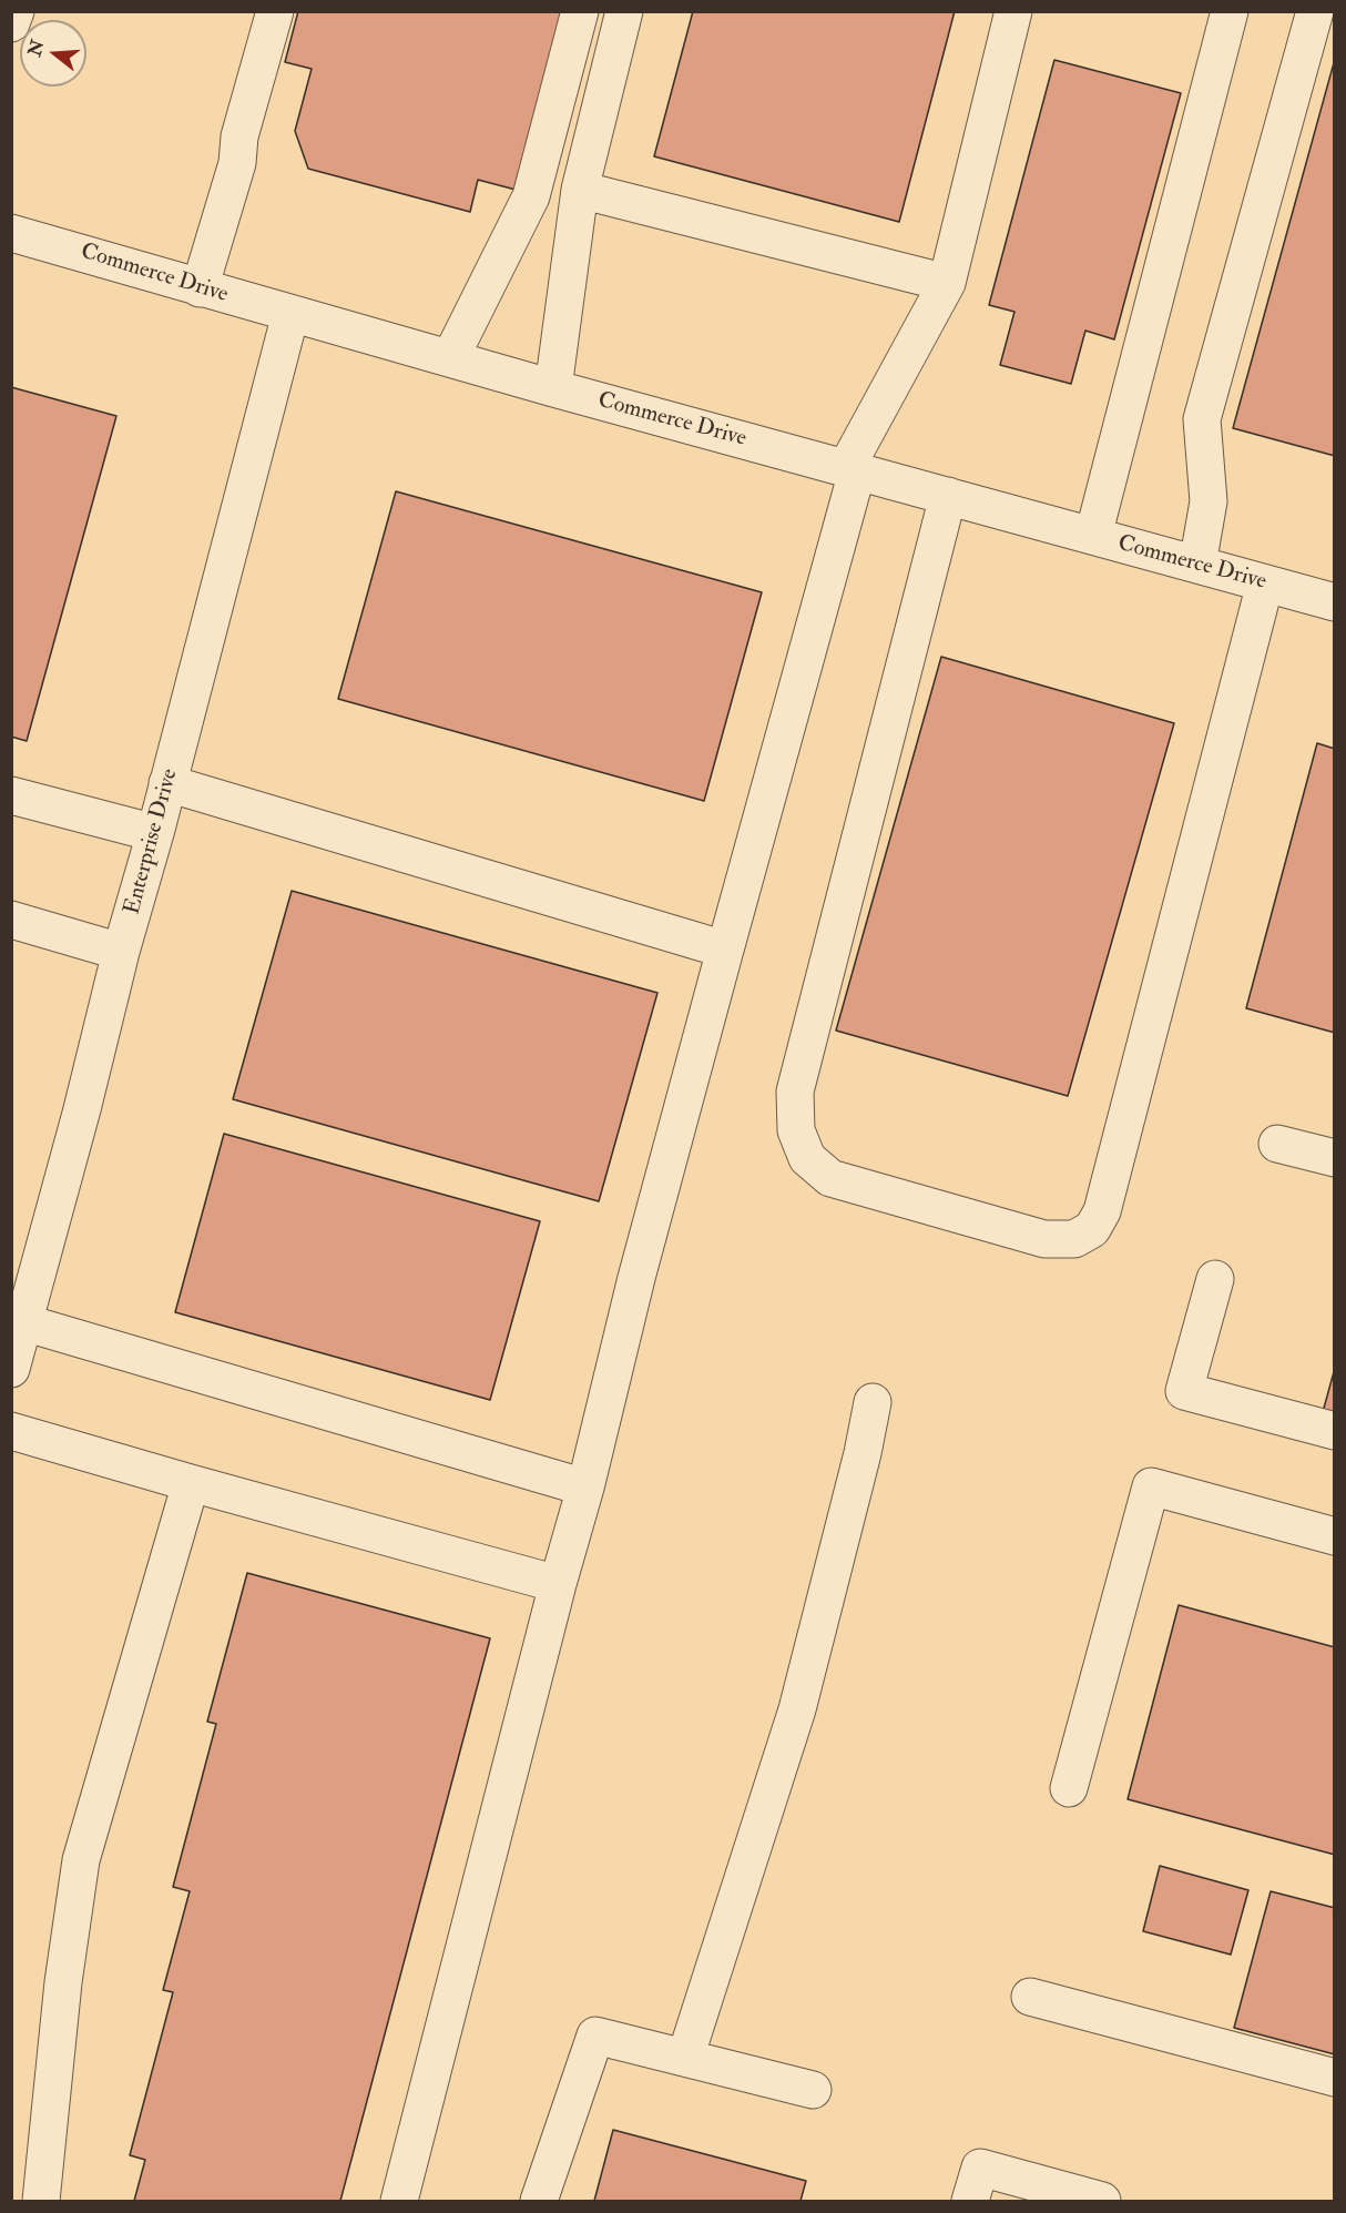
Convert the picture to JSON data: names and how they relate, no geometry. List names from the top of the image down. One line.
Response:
{"streets":{"street":["Commerce Drive","Enterprise Drive"]},"crossings":[["Commerce Drive","Enterprise Drive"]],"north":"left"}
